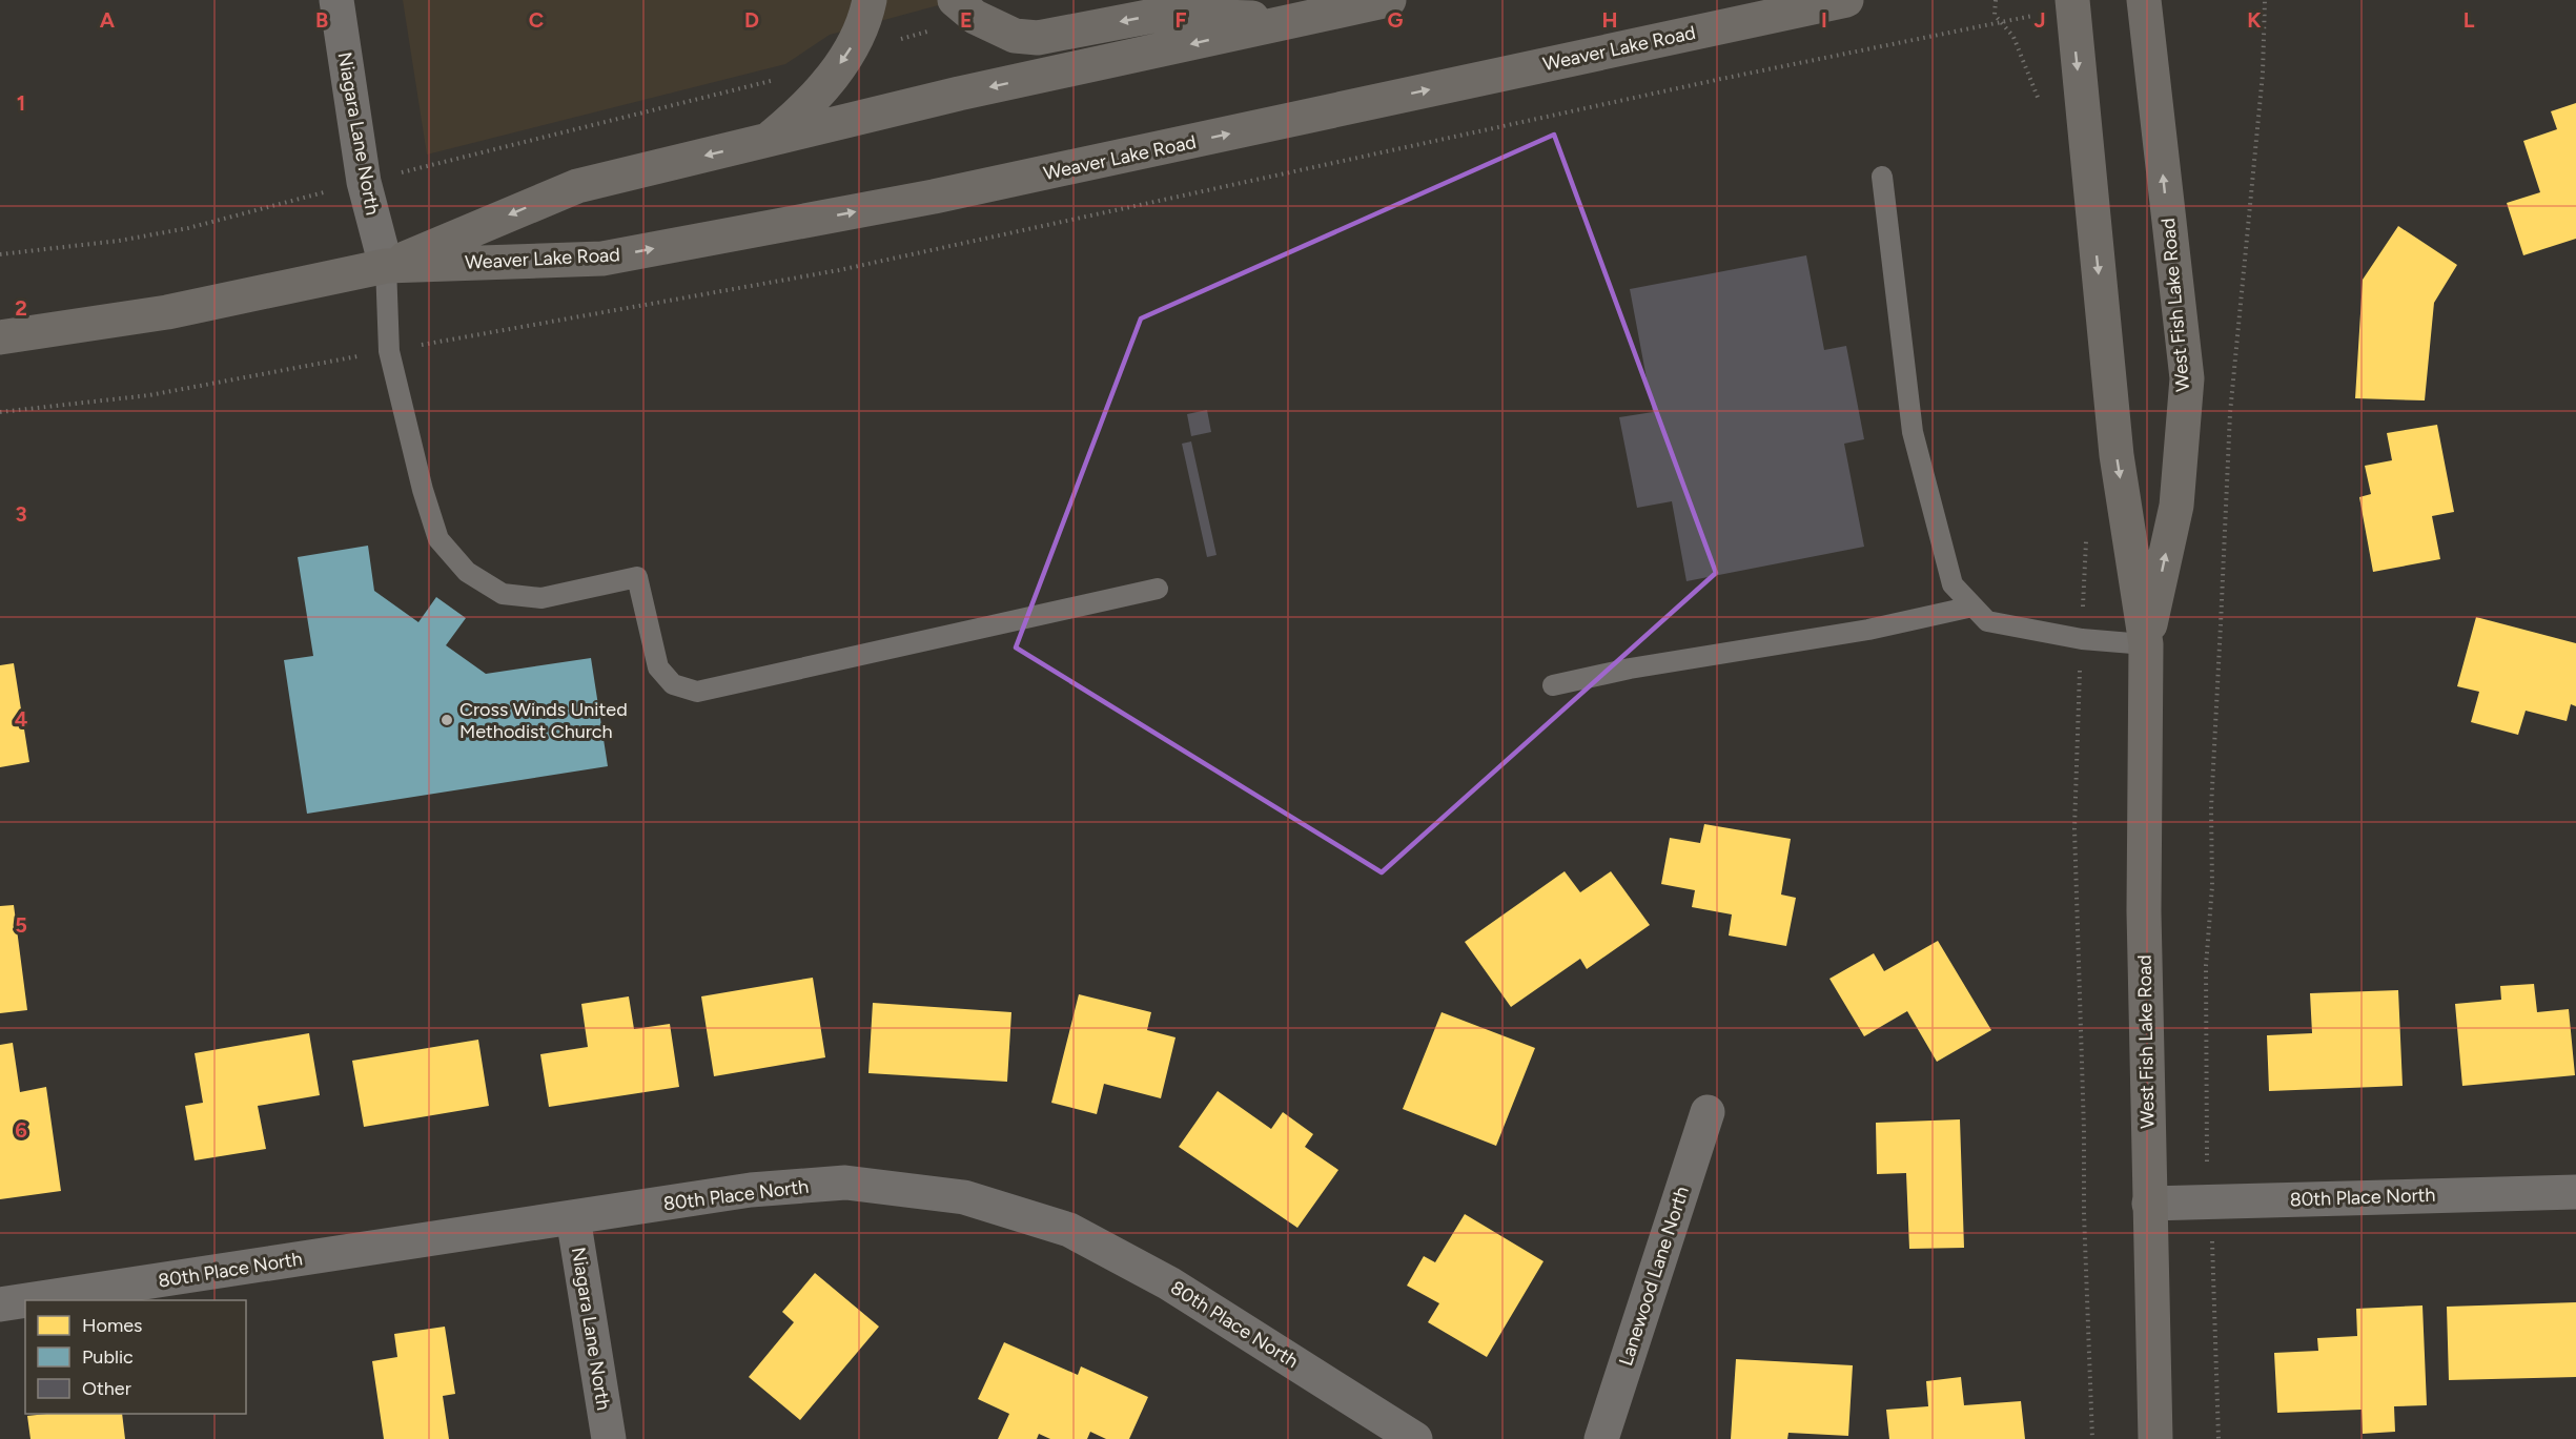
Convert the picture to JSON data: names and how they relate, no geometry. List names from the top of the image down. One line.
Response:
{"streets":{"main road":["Weaver Lake Road","West Fish Lake Road"],"street":["Niagara Lane North","80th Place North","Lanewood Lane North"]},"crossings":[["Weaver Lake Road","Niagara Lane North"],["Niagara Lane North","80th Place North"],["West Fish Lake Road","80th Place North"]],"places":["Cross Winds United Methodist Church"],"legend":["Homes","Public","Other"],"grid":{"columns":["A","B","C","D","E","F","G","H","I","J","K","L"],"rows":["1","2","3","4","5","6"]}}
